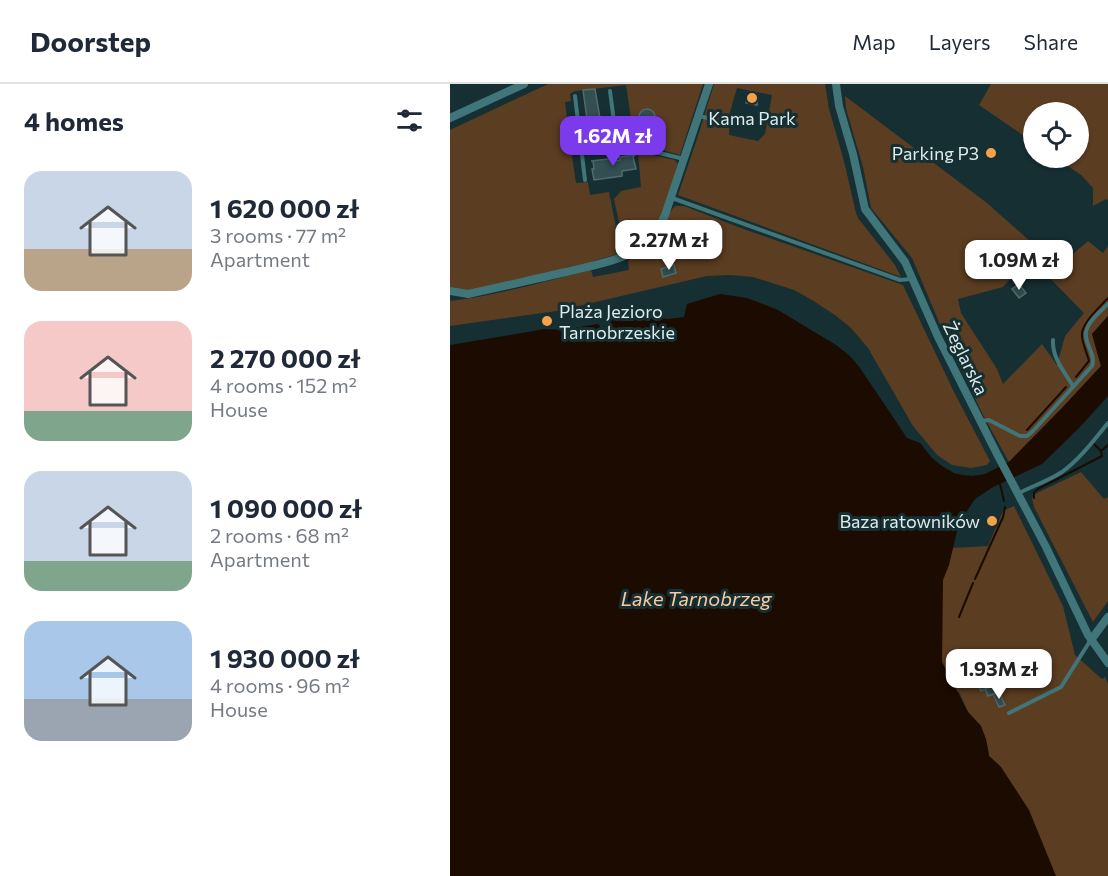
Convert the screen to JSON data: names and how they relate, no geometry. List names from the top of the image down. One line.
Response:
{"streets":{"street":["Żeglarska"]},"water":["Lake Tarnobrzeg"],"places":["Kama Park","Parking P3","Plaża Jezioro Tarnobrzeskie","Baza ratowników"],"page":{"header":"Doorstep","nav":["Map","Layers","Share"],"heading":"4 homes","price":["1.62M zł","2.27M zł","1.09M zł","1.93M zł"],"list":[{"name":"1 620 000 zł","note":"3 rooms · 77 m² · Apartment"},{"name":"2 270 000 zł","note":"4 rooms · 152 m² · House"},{"name":"1 090 000 zł","note":"2 rooms · 68 m² · Apartment"},{"name":"1 930 000 zł","note":"4 rooms · 96 m² · House"}]}}
